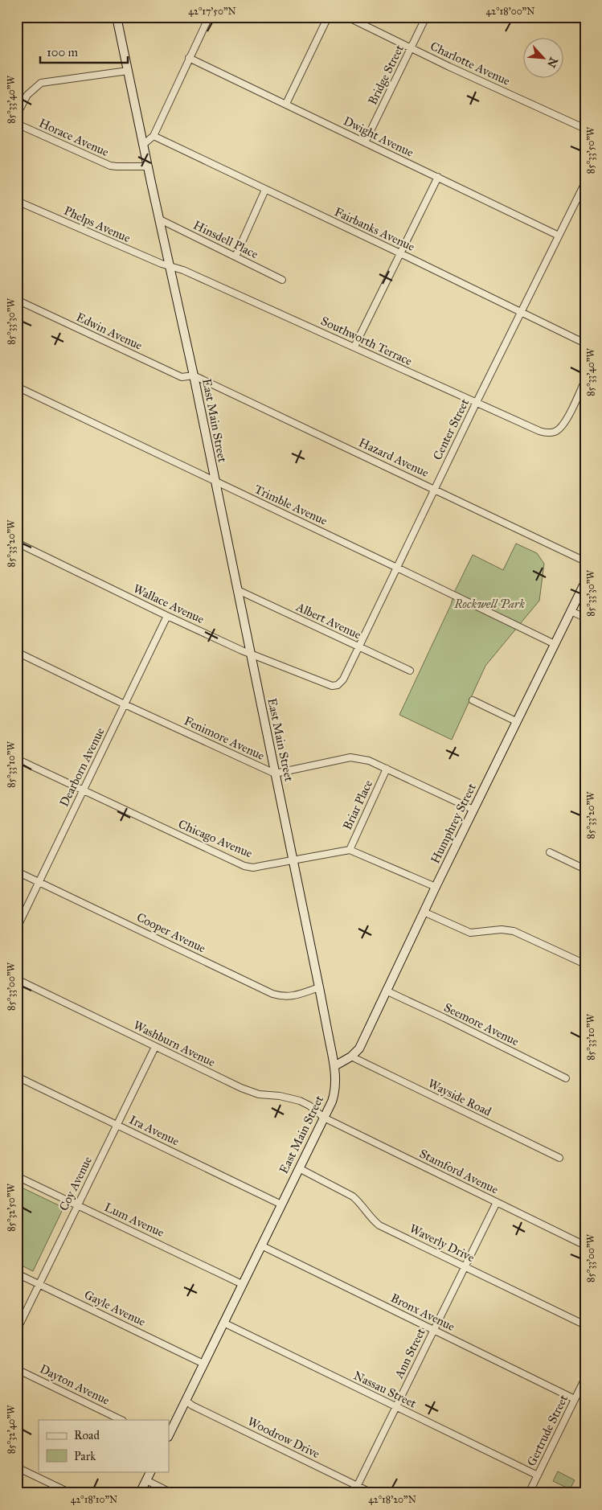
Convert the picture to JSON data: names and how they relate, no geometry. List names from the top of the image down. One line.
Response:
{"streets":{"street":["Charlotte Avenue","Bridge Street","Dwight Avenue","Horace Avenue","Phelps Avenue","Fairbanks Avenue","Hinsdell Place","Edwin Avenue","Southworth Terrace","East Main Street","Center Street","Hazard Avenue","Trimble Avenue","Wallace Avenue","Albert Avenue","Fenimore Avenue","Dearborn Avenue","Briar Place","Humphrey Street","Chicago Avenue","Cooper Avenue","Seemore Avenue","Washburn Avenue","Wayside Road","Ira Avenue","Stamford Avenue","Coy Avenue","Lum Avenue","Waverly Drive","Gayle Avenue","Bronx Avenue","Ann Street","Dayton Avenue","Nassau Street","Gertrude Street","Woodrow Drive"]},"crossings":[["Charlotte Avenue","Bridge Street"],["Bridge Street","Dwight Avenue"],["Dwight Avenue","Center Street"],["Horace Avenue","East Main Street"],["Phelps Avenue","Southworth Terrace"],["Phelps Avenue","East Main Street"],["Fairbanks Avenue","Center Street"],["Hinsdell Place","East Main Street"],["Edwin Avenue","East Main Street"],["Edwin Avenue","Hazard Avenue"],["Southworth Terrace","East Main Street"],["Southworth Terrace","Center Street"],["East Main Street","Hazard Avenue"],["East Main Street","Trimble Avenue"],["East Main Street","Wallace Avenue"],["East Main Street","Albert Avenue"],["East Main Street","Fenimore Avenue"],["East Main Street","Humphrey Street"],["East Main Street","Chicago Avenue"],["East Main Street","Cooper Avenue"],["East Main Street","Washburn Avenue"],["East Main Street","Ira Avenue"],["East Main Street","Stamford Avenue"],["East Main Street","Lum Avenue"],["East Main Street","Waverly Drive"],["East Main Street","Gayle Avenue"],["East Main Street","Bronx Avenue"],["East Main Street","Nassau Street"],["East Main Street","Woodrow Drive"],["Center Street","Hazard Avenue"],["Center Street","Trimble Avenue"],["Center Street","Wallace Avenue"],["Center Street","Albert Avenue"],["Trimble Avenue","Humphrey Street"],["Wallace Avenue","Dearborn Avenue"],["Fenimore Avenue","Dearborn Avenue"],["Fenimore Avenue","Briar Place"],["Fenimore Avenue","Humphrey Street"],["Dearborn Avenue","Chicago Avenue"],["Dearborn Avenue","Cooper Avenue"],["Briar Place","Chicago Avenue"],["Humphrey Street","Seemore Avenue"],["Humphrey Street","Wayside Road"],["Washburn Avenue","Stamford Avenue"],["Washburn Avenue","Coy Avenue"],["Ira Avenue","Coy Avenue"],["Stamford Avenue","Ann Street"],["Coy Avenue","Lum Avenue"],["Coy Avenue","Gayle Avenue"],["Waverly Drive","Ann Street"],["Bronx Avenue","Ann Street"],["Bronx Avenue","Gertrude Street"],["Ann Street","Nassau Street"],["Ann Street","Woodrow Drive"],["Nassau Street","Gertrude Street"]],"parks":["Rockwell Park"],"legend":["Road","Park"],"scale_bar":"100 m","north":"bottom right","coordinates":["42°17'50\"N","42°18'00\"N","85°33'40\"W","85°33'50\"W","85°33'30\"W","85°33'20\"W","85°33'10\"W","85°33'00\"W","85°32'50\"W","85°32'40\"W","42°18'10\"N","42°18'20\"N"]}
